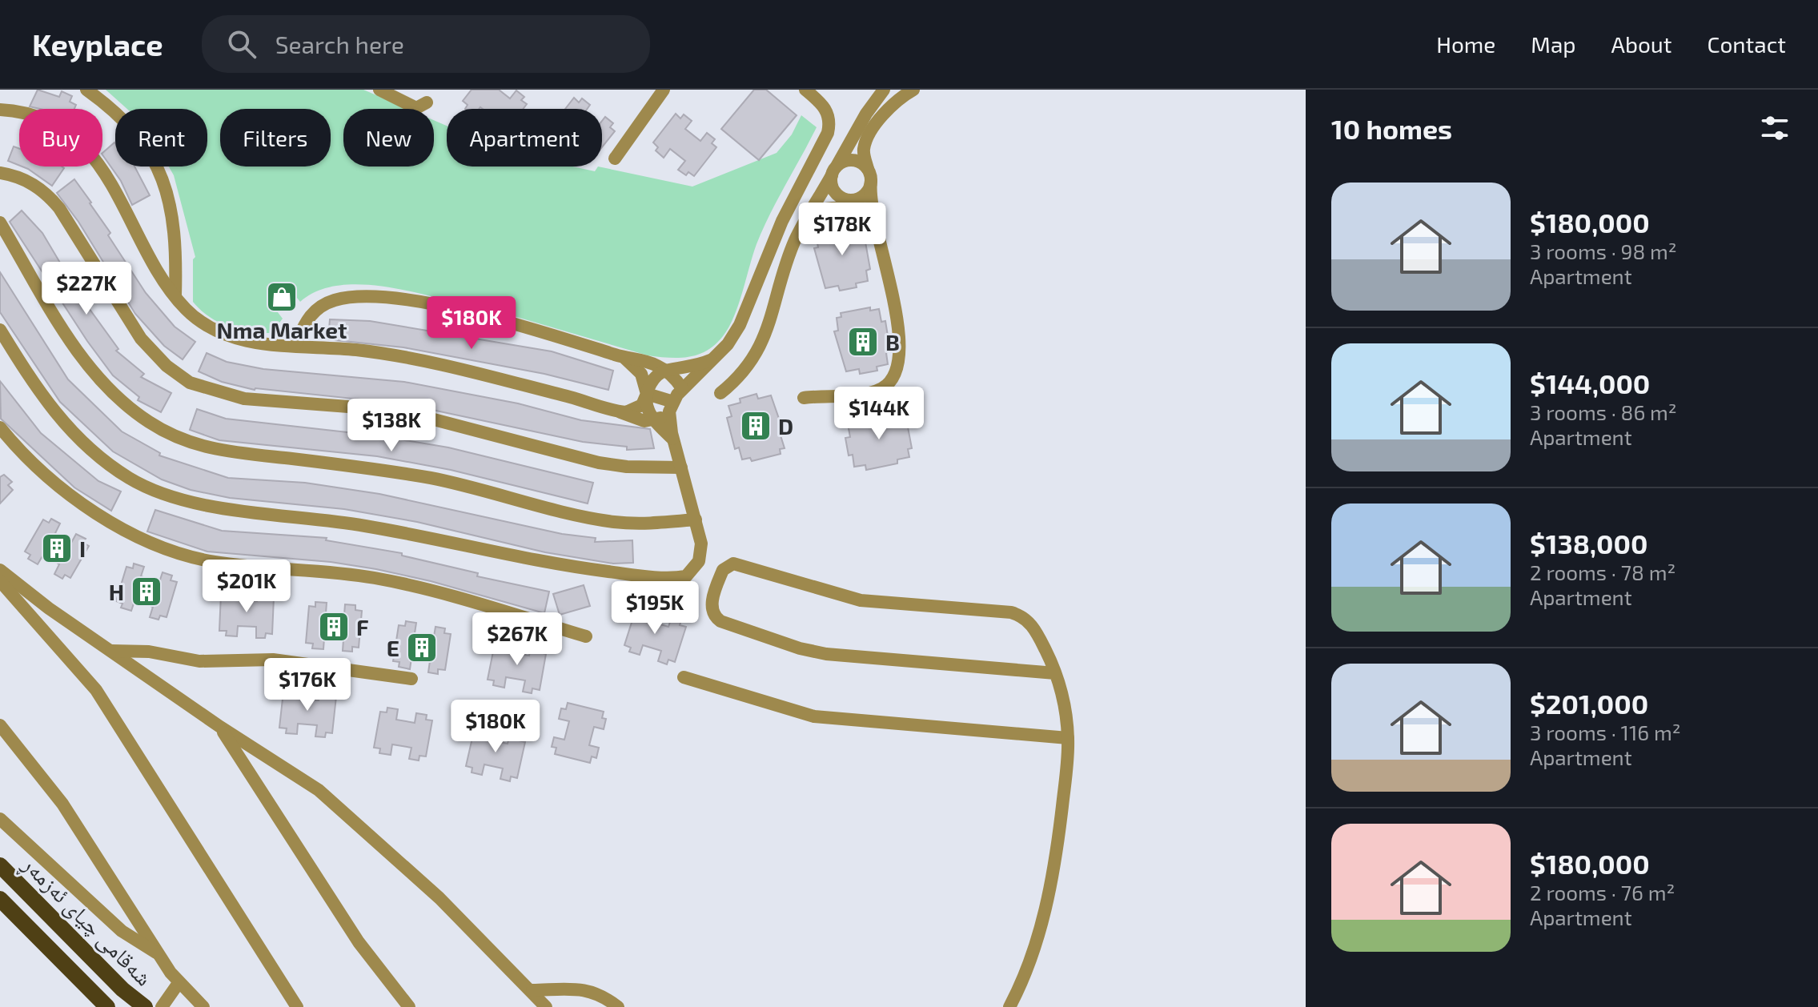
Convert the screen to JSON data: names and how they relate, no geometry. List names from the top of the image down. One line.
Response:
{"streets":{"main road":["شەقامی چیای ئەزمەڕ"]},"places":{"shop":["Nma Market"],"building":["B","D","I","H","F","E"]},"page":{"header":"Keyplace","search":"Search here","nav":["Home","Map","About","Contact"],"heading":"10 homes","chip":["Buy","Rent","Filters","New","Apartment"],"list":[{"name":"$180,000","note":"3 rooms · 98 m² · Apartment"},{"name":"$144,000","note":"3 rooms · 86 m² · Apartment"},{"name":"$138,000","note":"2 rooms · 78 m² · Apartment"},{"name":"$201,000","note":"3 rooms · 116 m² · Apartment"},{"name":"$180,000","note":"2 rooms · 76 m² · Apartment"}],"price":["$178K","$227K","$180K","$144K","$138K","$201K","$195K","$267K","$176K","$180K"]}}
